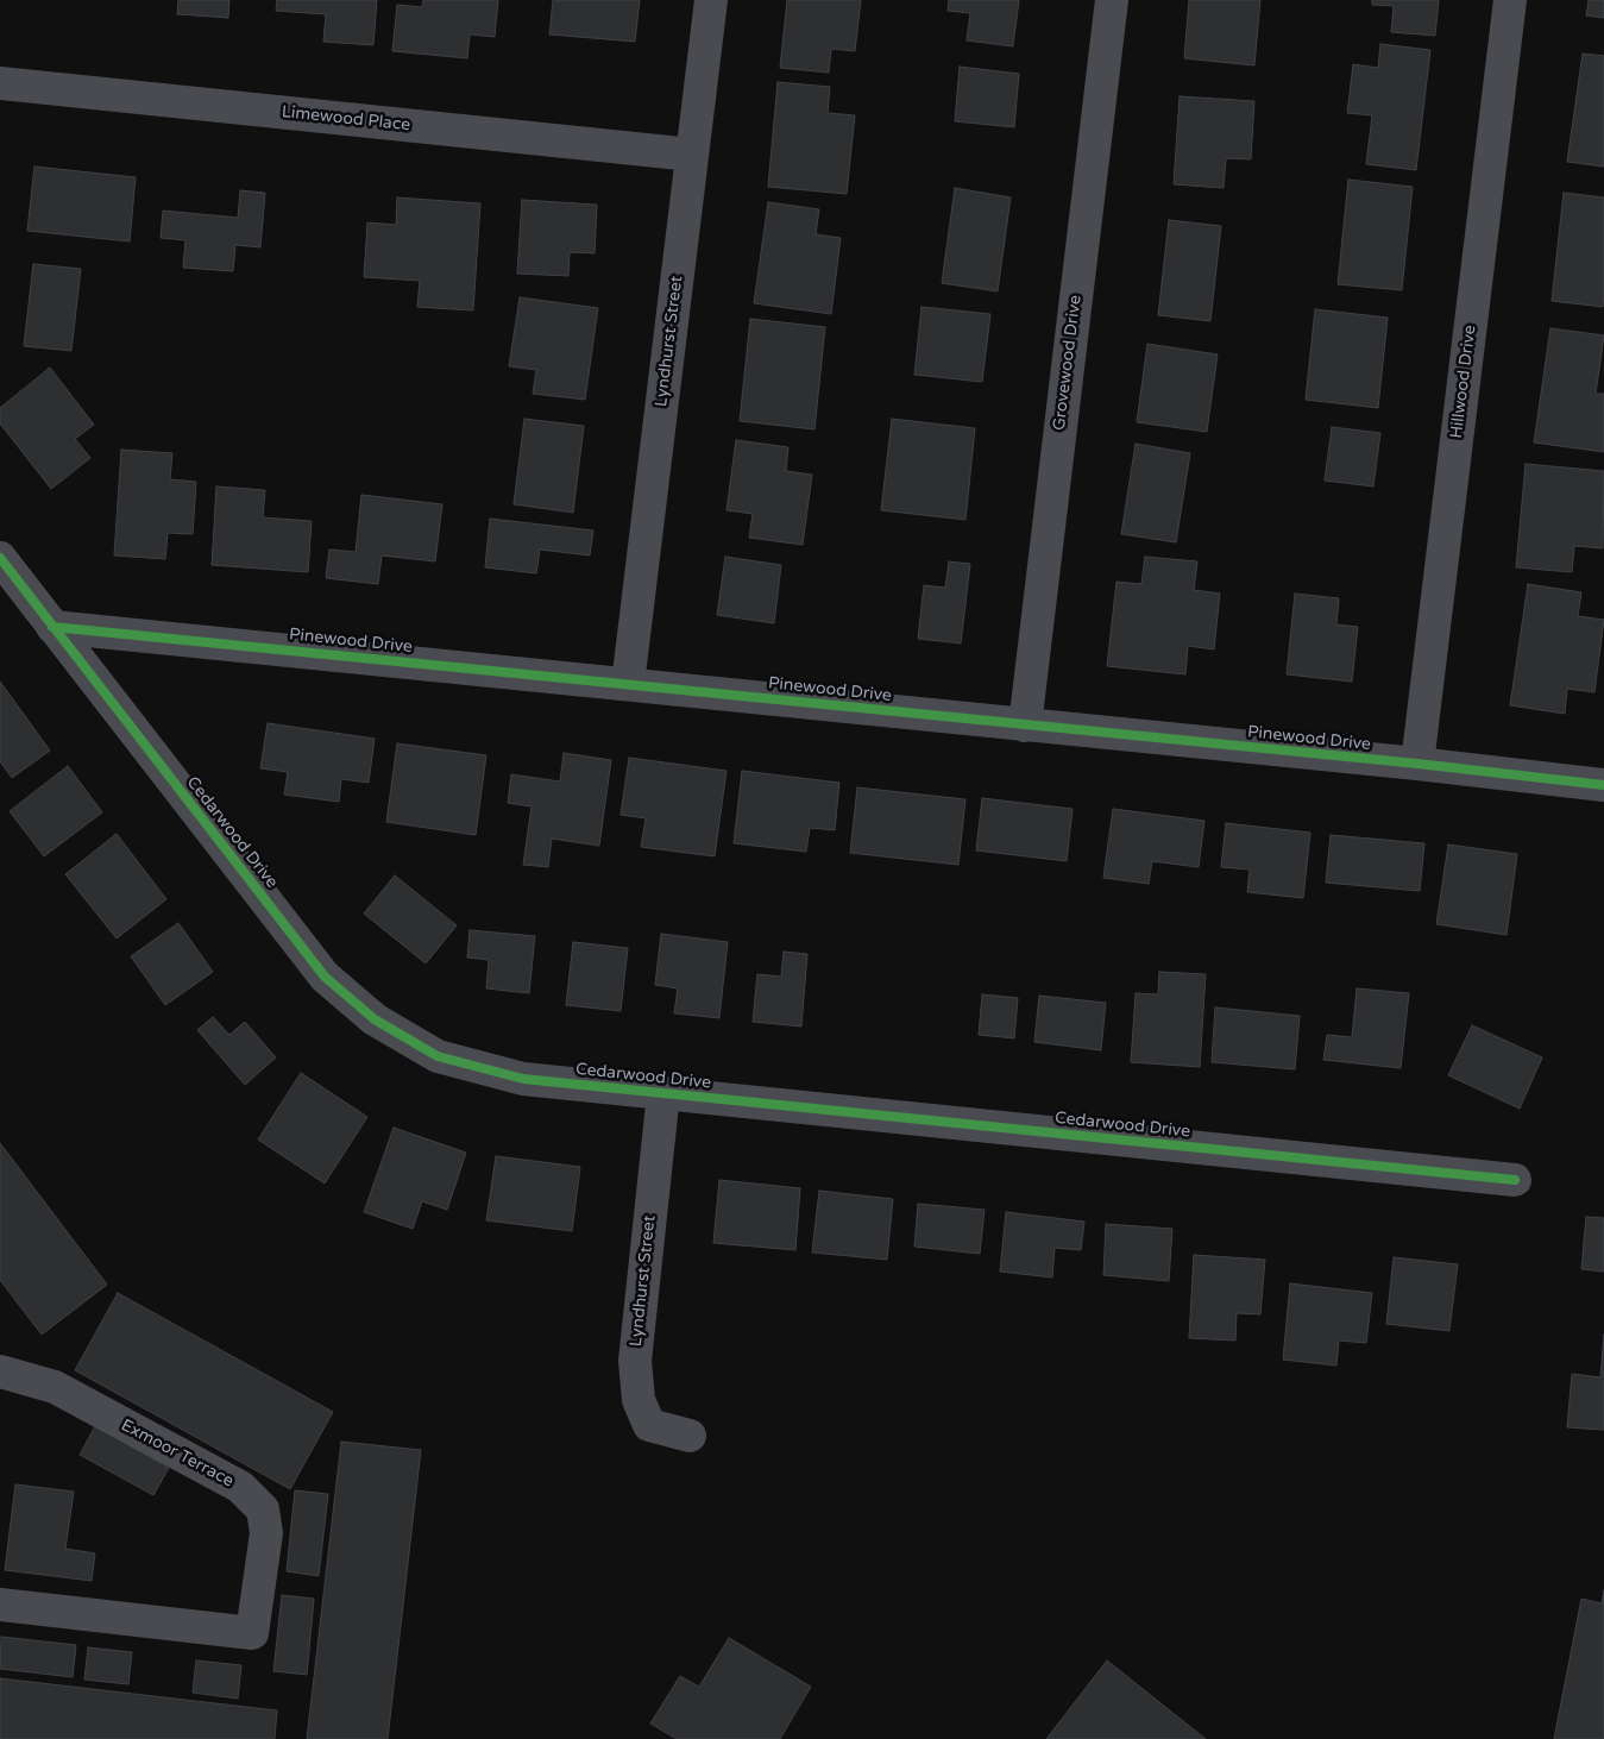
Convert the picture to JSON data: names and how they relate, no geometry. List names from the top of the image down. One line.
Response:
{"streets":{"street":["Limewood Place","Lyndhurst Street","Grovewood Drive","Hillwood Drive","Pinewood Drive","Cedarwood Drive","Exmoor Terrace"]},"crossings":[["Limewood Place","Lyndhurst Street"],["Lyndhurst Street","Pinewood Drive"],["Lyndhurst Street","Cedarwood Drive"],["Grovewood Drive","Pinewood Drive"],["Hillwood Drive","Pinewood Drive"],["Pinewood Drive","Cedarwood Drive"]]}
